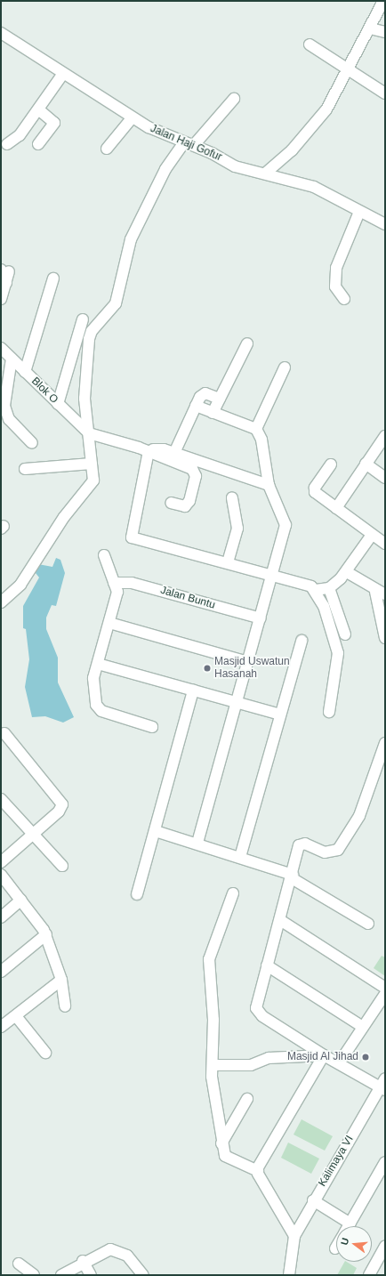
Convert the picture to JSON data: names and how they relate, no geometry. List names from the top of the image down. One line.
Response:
{"streets":{"street":["Jalan Haji Gofur","Blok O","Jalan Buntu","Kalimaya VI"]},"places":["Masjid Uswatun Hasanah","Masjid Al Jihad"],"north":"left"}
